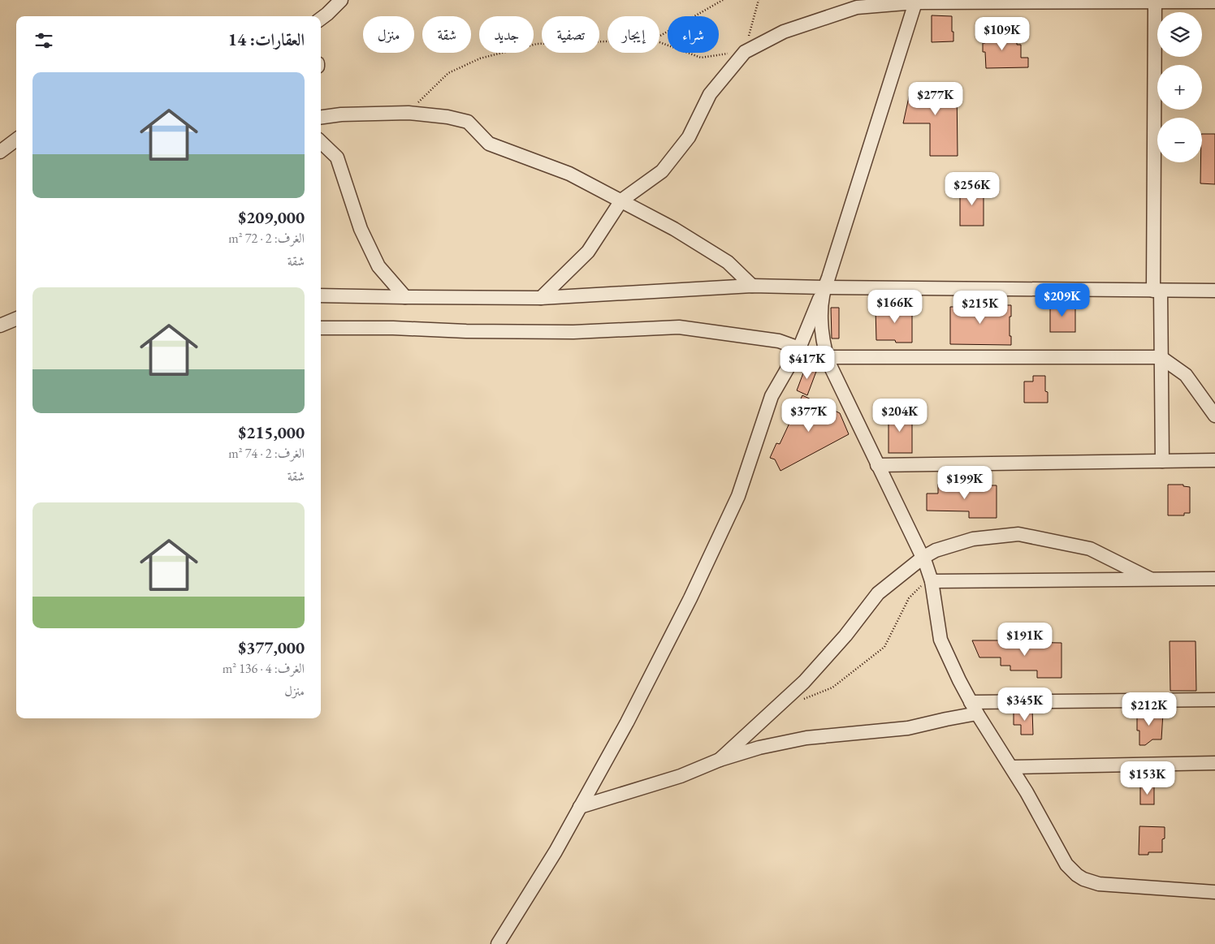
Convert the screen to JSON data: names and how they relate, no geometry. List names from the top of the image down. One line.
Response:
{"page":{"map_buttons":["+","−"],"chip":["شراء","إيجار","تصفية","جديد","شقة","منزل"],"heading":"العقارات: 14","price":["$109K","$277K","$256K","$209K","$166K","$215K","$417K","$377K","$204K","$199K","$191K","$345K","$212K","$153K"],"list":[{"name":"$209,000","note":"الغرف: 2 · 72 m² · شقة"},{"name":"$215,000","note":"الغرف: 2 · 74 m² · شقة"},{"name":"$377,000","note":"الغرف: 4 · 136 m² · منزل"}]}}
